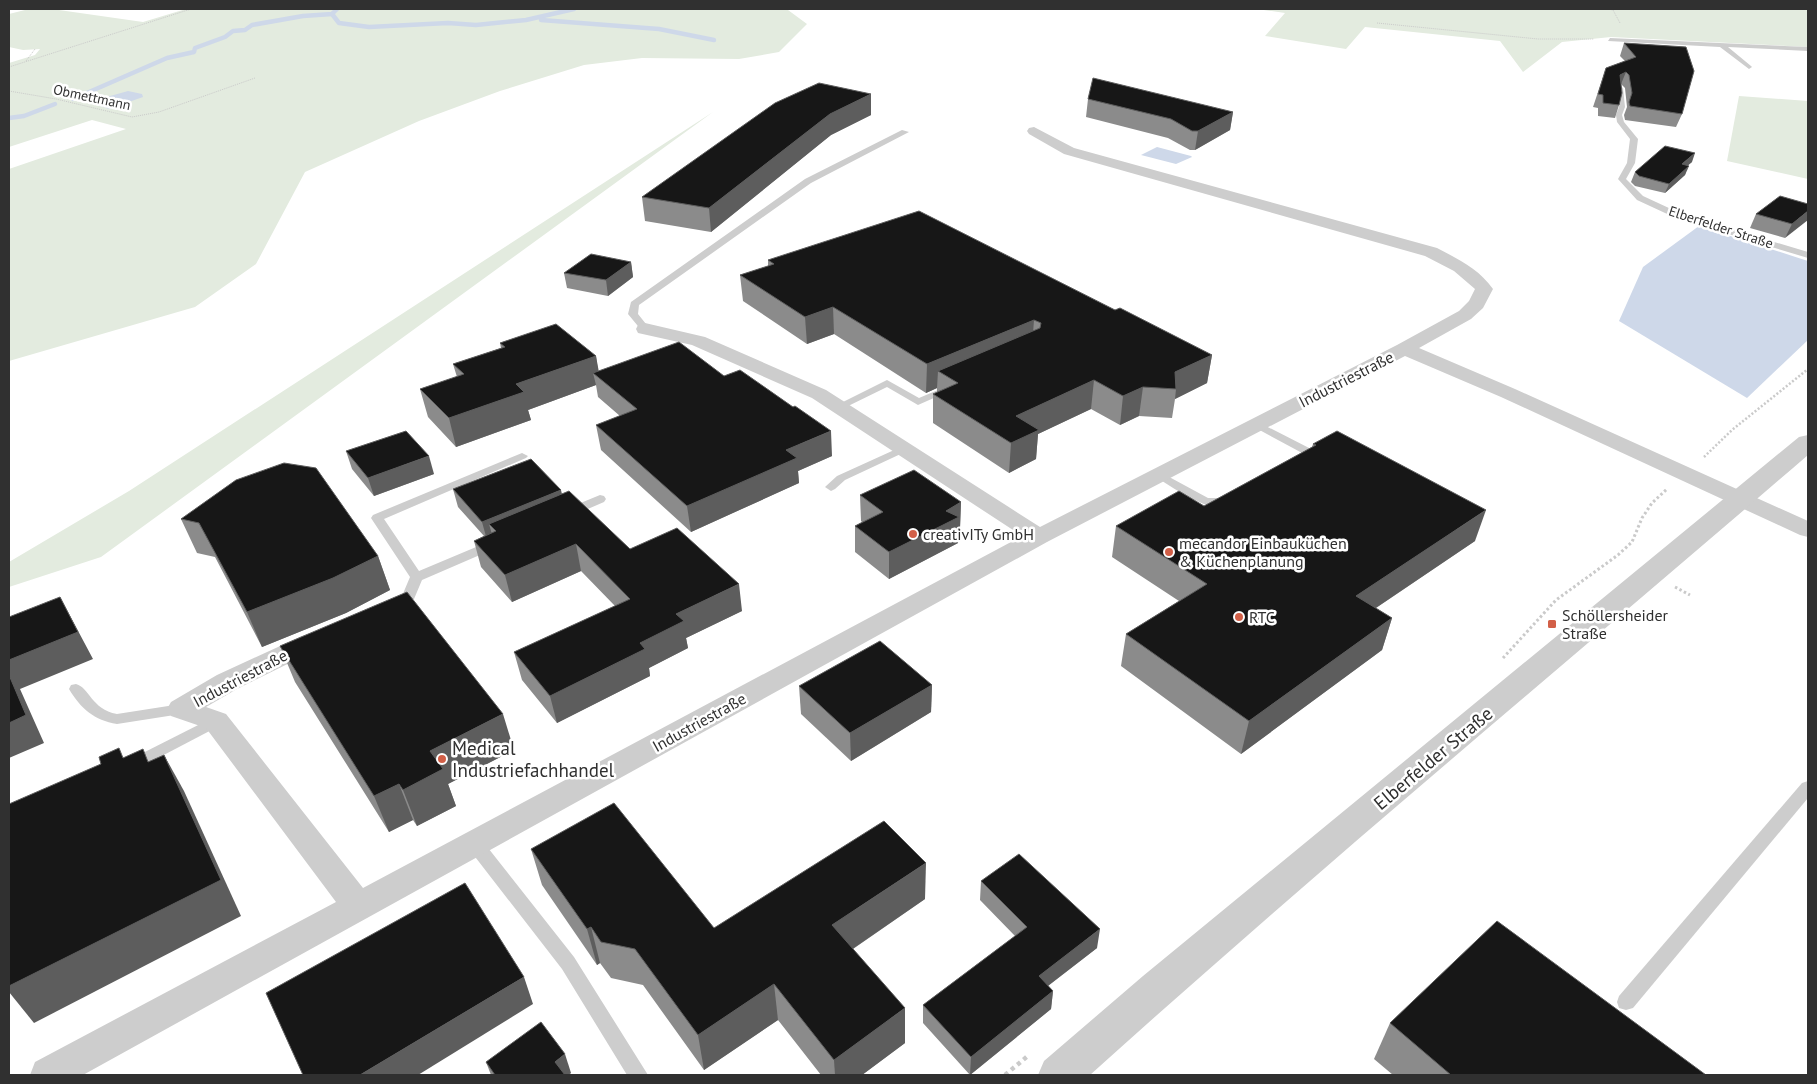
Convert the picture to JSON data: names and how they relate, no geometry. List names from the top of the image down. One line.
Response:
{"streets":{"street":["Elberfelder Straße","Industriestraße"],"path":["Obmettmann"]},"crossings":[["Elberfelder Straße","Industriestraße"]],"places":{"other":["creativITy GmbH","mecandor Einbauküchen & Küchenplanung","RTC","Medical Industriefachhandel"],"transit":["Schöllersheider Straße"]}}
